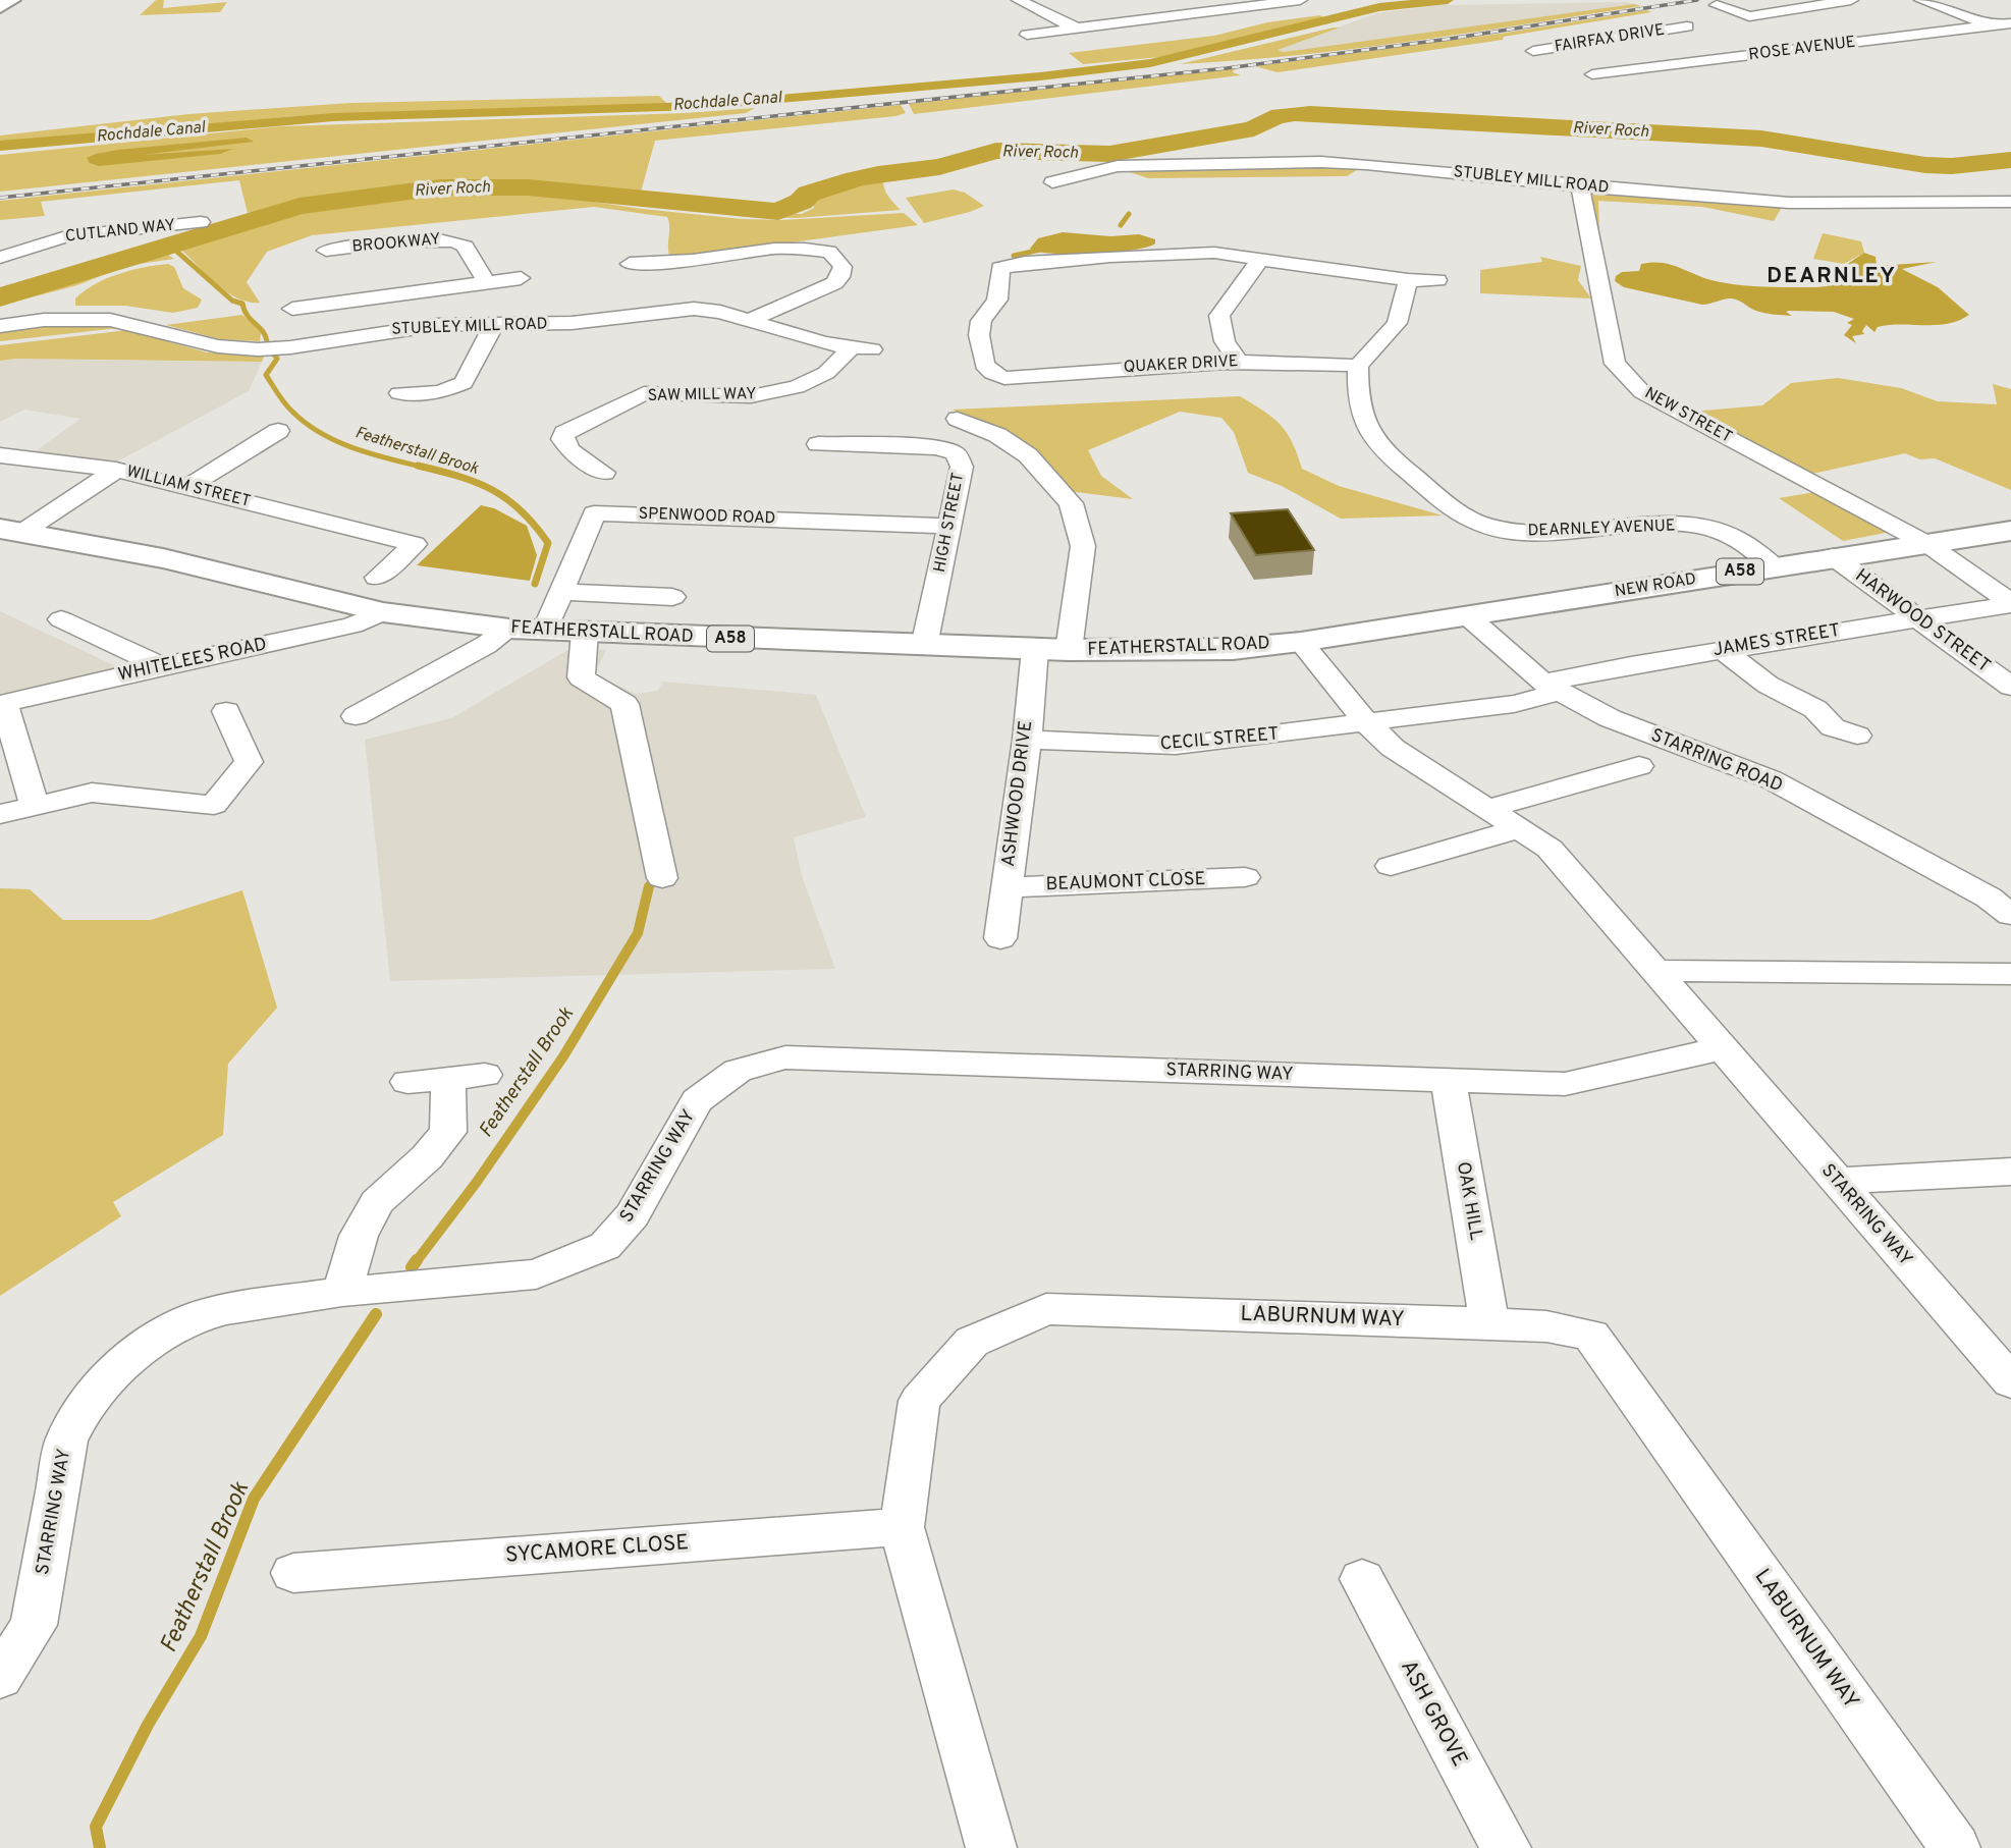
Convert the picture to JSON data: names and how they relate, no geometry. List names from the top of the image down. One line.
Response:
{"streets":{"main road":["A58","NEW ROAD","FEATHERSTALL ROAD"],"street":["FAIRFAX DRIVE","ROSE AVENUE","STUBLEY MILL ROAD","CUTLAND WAY","BROOKWAY","QUAKER DRIVE","SAW MILL WAY","NEW STREET","WILLIAM STREET","SPENWOOD ROAD","HIGH STREET","DEARNLEY AVENUE","HARWOOD STREET","JAMES STREET","WHITELEES ROAD","CECIL STREET","STARRING ROAD","ASHWOOD DRIVE","BEAUMONT CLOSE","STARRING WAY","OAK HILL","LABURNUM WAY","SYCAMORE CLOSE","ASH GROVE"]},"crossings":[["FAIRFAX DRIVE","ROSE AVENUE"],["STUBLEY MILL ROAD","SAW MILL WAY"],["STUBLEY MILL ROAD","NEW STREET"],["QUAKER DRIVE","DEARNLEY AVENUE"],["NEW STREET","NEW ROAD"],["NEW STREET","JAMES STREET"],["SPENWOOD ROAD","HIGH STREET"],["SPENWOOD ROAD","FEATHERSTALL ROAD"],["HIGH STREET","FEATHERSTALL ROAD"],["DEARNLEY AVENUE","NEW ROAD"],["NEW ROAD","HARWOOD STREET"],["NEW ROAD","FEATHERSTALL ROAD"],["NEW ROAD","STARRING ROAD"],["HARWOOD STREET","JAMES STREET"],["FEATHERSTALL ROAD","WHITELEES ROAD"],["FEATHERSTALL ROAD","STARRING ROAD"],["FEATHERSTALL ROAD","ASHWOOD DRIVE"],["FEATHERSTALL ROAD","STARRING WAY"],["JAMES STREET","CECIL STREET"],["JAMES STREET","STARRING ROAD"],["JAMES STREET","STARRING WAY"],["CECIL STREET","ASHWOOD DRIVE"],["CECIL STREET","STARRING WAY"],["ASHWOOD DRIVE","BEAUMONT CLOSE"],["STARRING WAY","OAK HILL"],["OAK HILL","LABURNUM WAY"],["LABURNUM WAY","SYCAMORE CLOSE"]],"districts":["DEARNLEY"],"water":["Rochdale Canal","River Roch","Featherstall Brook"]}
